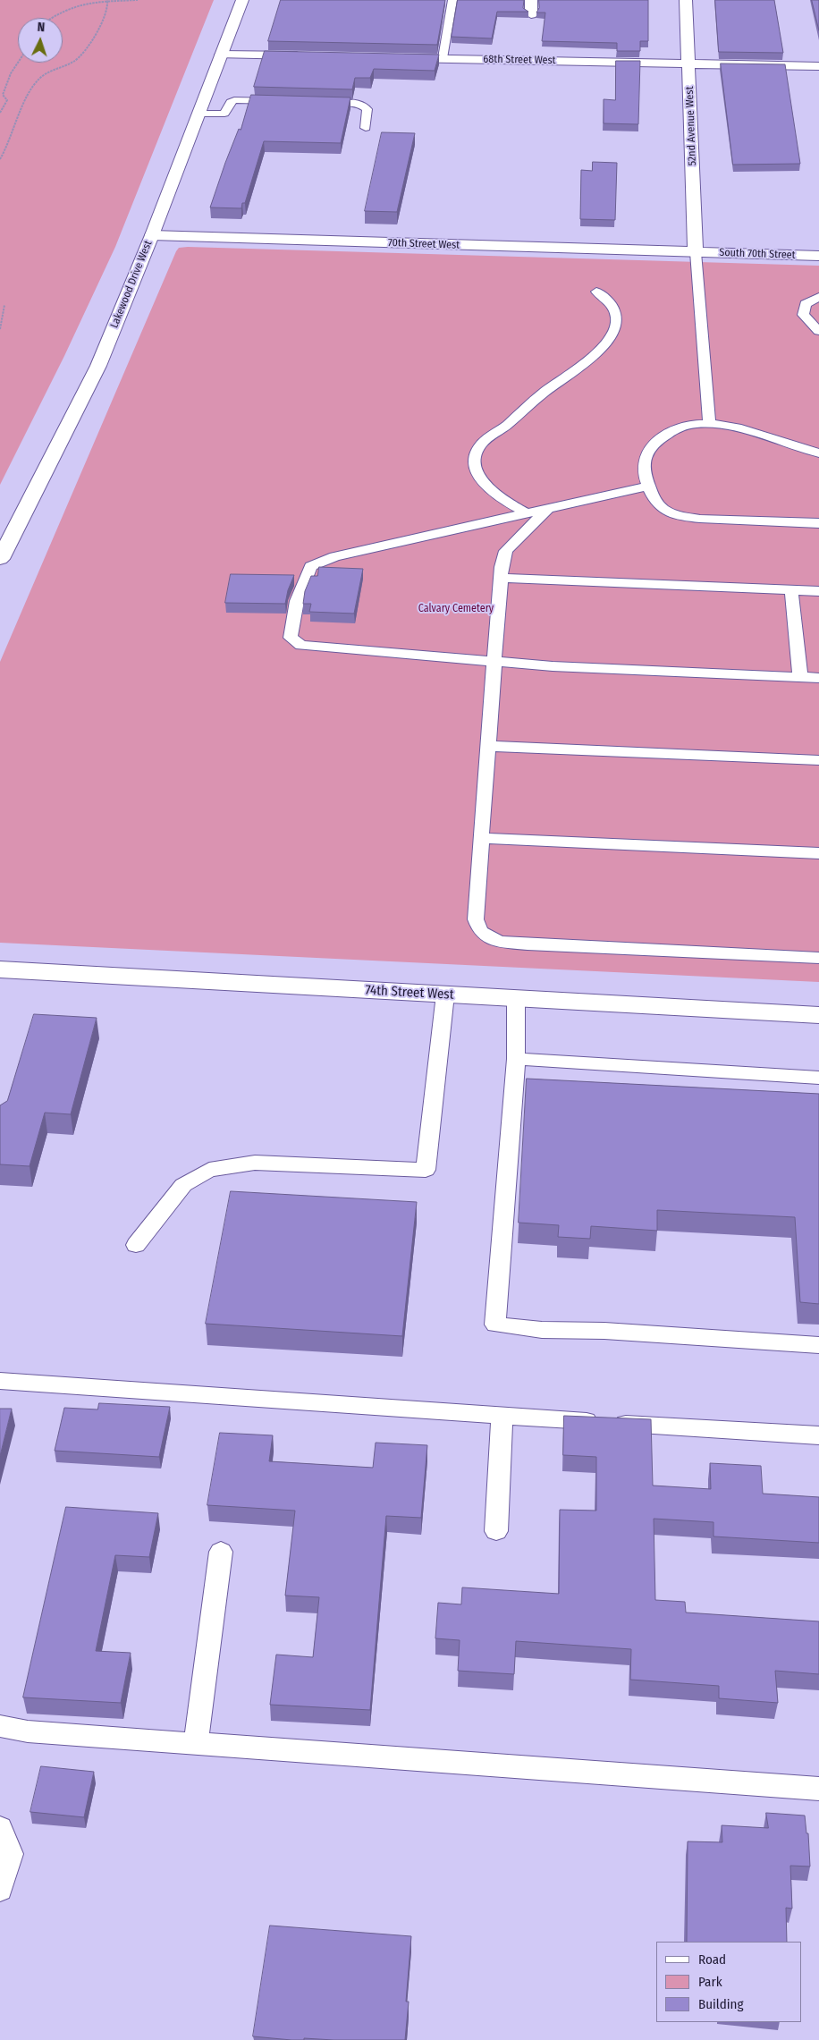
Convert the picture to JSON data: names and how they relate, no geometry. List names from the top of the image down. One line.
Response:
{"streets":{"street":["68th Street West","52nd Avenue West","70th Street West","South 70th Street","Lakewood Drive West","74th Street West"]},"crossings":[["68th Street West","52nd Avenue West"],["52nd Avenue West","70th Street West"],["52nd Avenue West","South 70th Street"],["70th Street West","South 70th Street"],["70th Street West","Lakewood Drive West"]],"parks":["Calvary Cemetery"],"legend":["Road","Park","Building"],"north":"top"}
